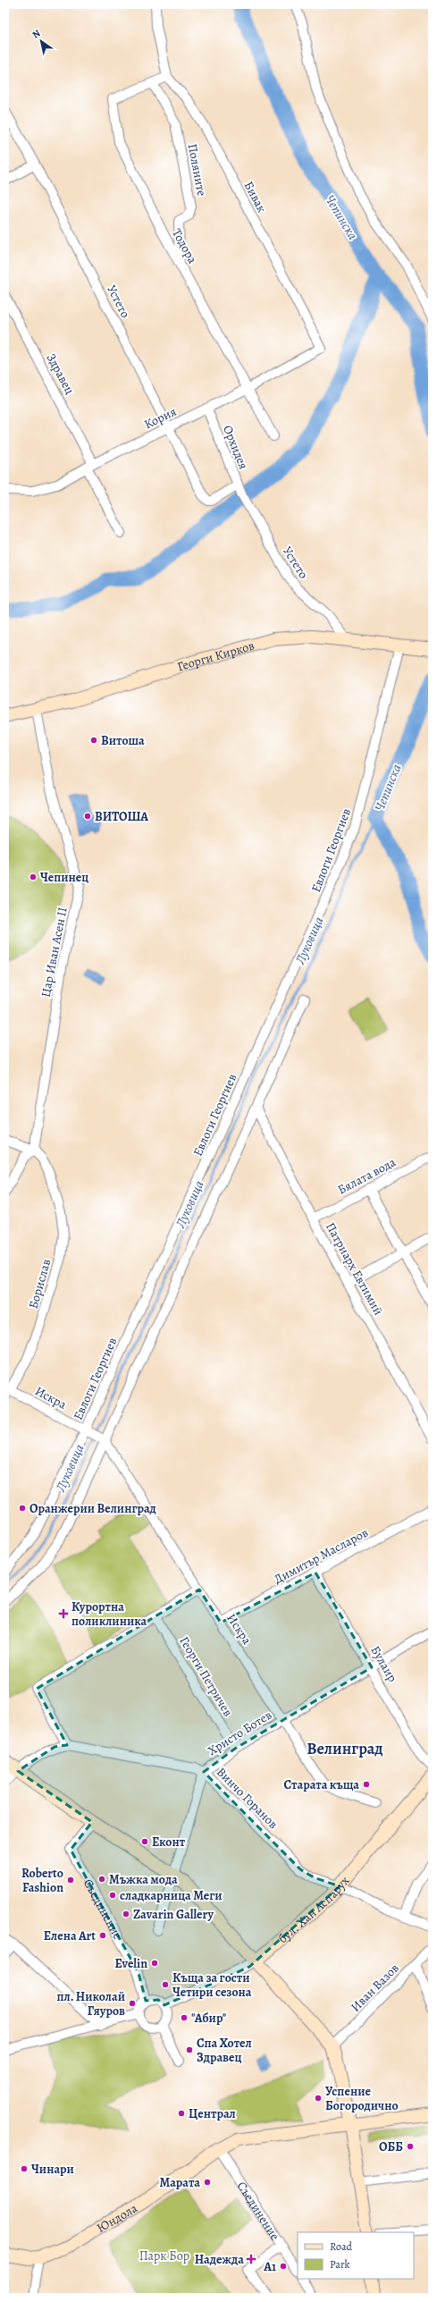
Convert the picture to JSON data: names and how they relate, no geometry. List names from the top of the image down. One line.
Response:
{"streets":{"street":["Поляните","Бивак","Тодора","Устето","Здравец","Кория","Орхидея","Георги Кирков","Евлоги Георгиев","Цар Иван Асен II","Бялата вода","Патриарх Евтимий","Борислав","Искра","Димитър Масларов","Булаир","Георги Петричев","Христо Ботев","Винчо Горанов","Съединение","бул. Хан Аспарух","Иван Вазов","Юндола"]},"crossings":[["Поляните","Тодора"],["Бивак","Кория"],["Тодора","Кория"],["Устето","Кория"],["Устето","Орхидея"],["Устето","Георги Кирков"],["Здравец","Кория"],["Кория","Орхидея"],["Георги Кирков","Евлоги Георгиев"],["Георги Кирков","Цар Иван Асен II"],["Евлоги Георгиев","Искра"],["Цар Иван Асен II","Борислав"],["Бялата вода","Патриарх Евтимий"],["Борислав","Искра"],["Искра","Димитър Масларов"],["Искра","Христо Ботев"],["Димитър Масларов","Булаир"],["Булаир","Христо Ботев"],["Георги Петричев","Христо Ботев"],["Христо Ботев","Винчо Горанов"],["Винчо Горанов","бул. Хан Аспарух"],["Съединение","бул. Хан Аспарух"],["Съединение","Юндола"]],"districts":["Велинград"],"water":["Чепинска","Луковица"],"parks":["Парк Бор"],"places":{"other":["Витоша","ВИТОША","Чепинец","Оранжерии Велинград","Старата къща","Еконт","Мъжка мода","Roberto Fashion","сладкарница Меги","Zavarin Gallery","Елена Art","Evelin","Къща за гости Четири сезона","пл. Николай Гяуров","\"Абир\"","Спа Хотел Здравец","Успение Богородично","Централ","ОББ","Чинари","Марата","A1"],"health":["Курортна поликлиника","Надежда"]},"legend":["Road","Park"],"north":"top left"}
